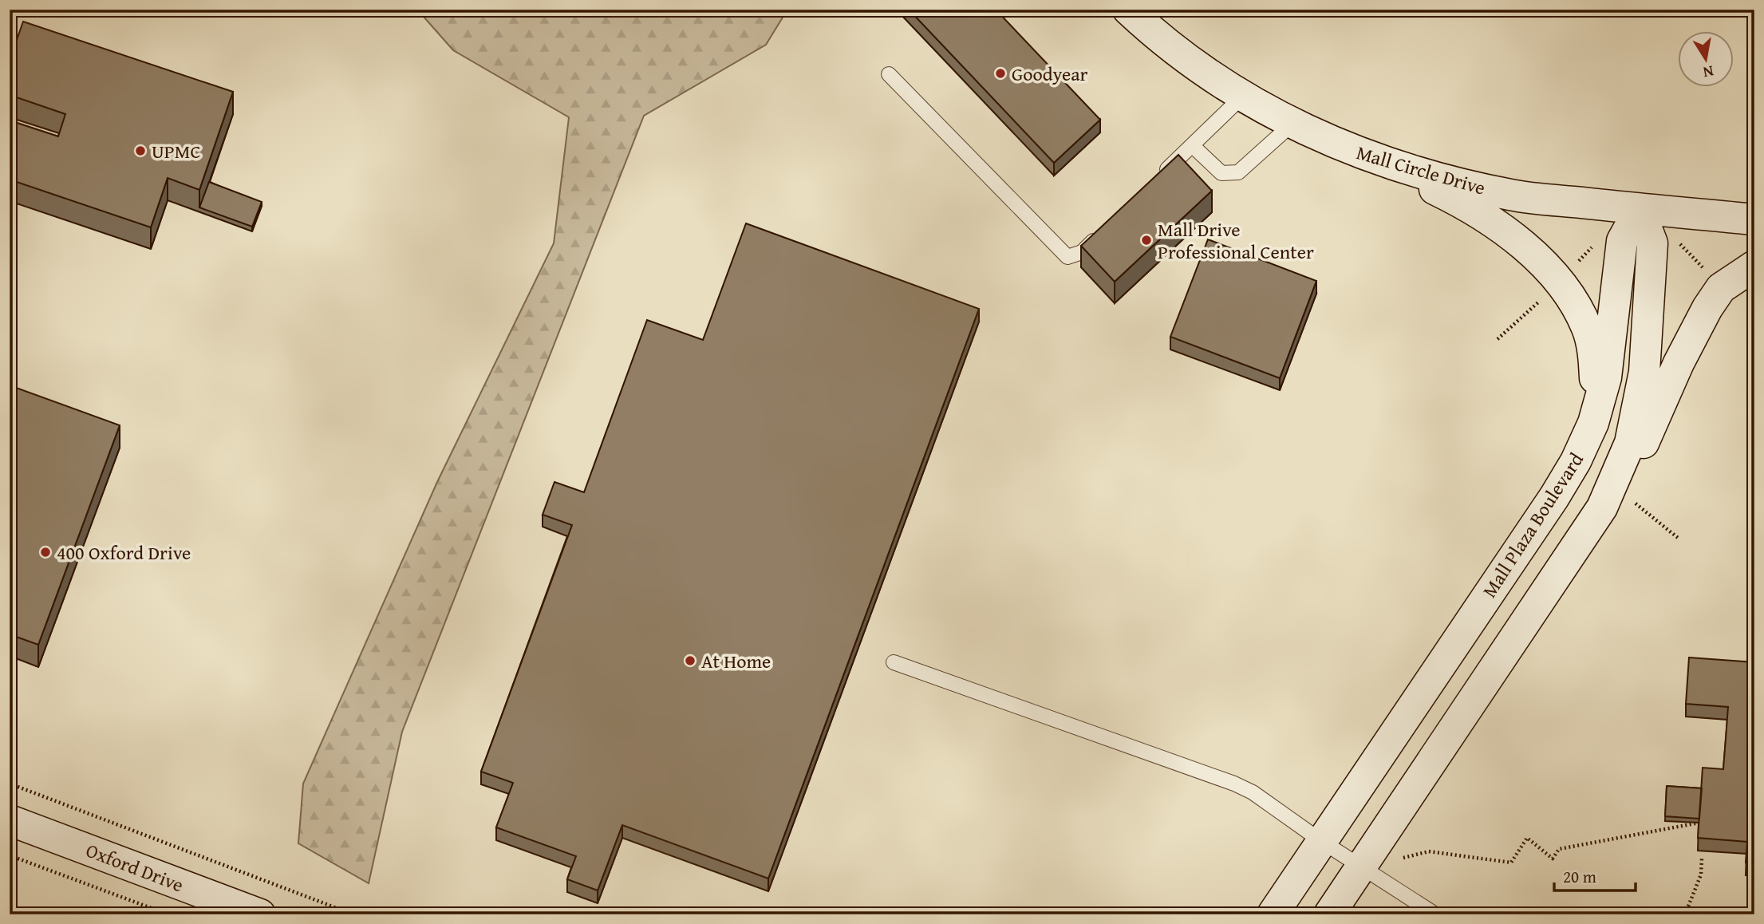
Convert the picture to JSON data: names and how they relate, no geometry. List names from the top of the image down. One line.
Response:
{"streets":{"main road":["Mall Circle Drive","Mall Plaza Boulevard","Oxford Drive"]},"crossings":[["Mall Circle Drive","Mall Plaza Boulevard"]],"places":["Goodyear","UPMC","Mall Drive Professional Center","400 Oxford Drive","At Home"],"scale_bar":"20 m","north":"bottom"}
